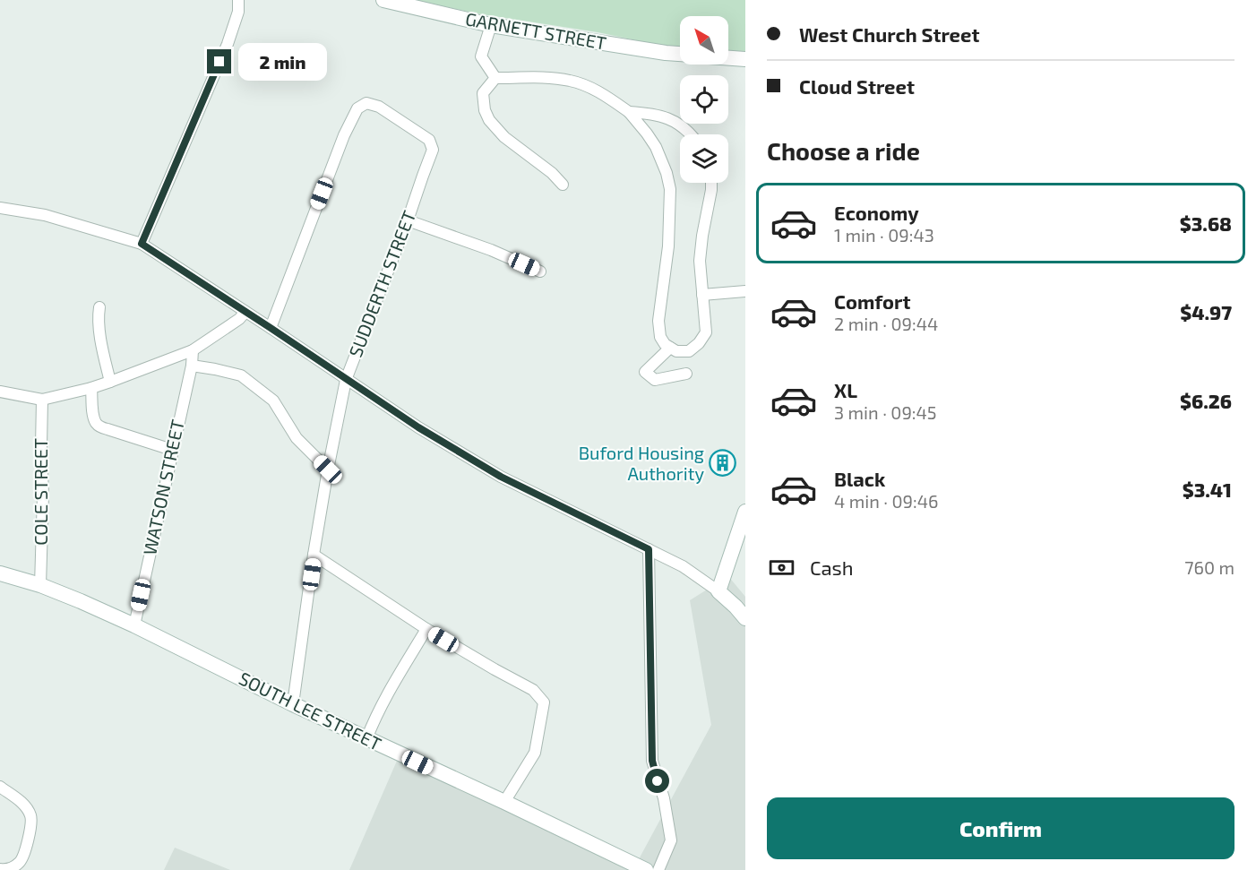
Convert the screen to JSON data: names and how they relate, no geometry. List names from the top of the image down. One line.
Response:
{"streets":{"street":["GARNETT STREET","SUDDERTH STREET","WATSON STREET","COLE STREET","SOUTH LEE STREET"]},"crossings":[["SUDDERTH STREET","SOUTH LEE STREET"],["WATSON STREET","SOUTH LEE STREET"],["COLE STREET","SOUTH LEE STREET"]],"places":{"building":["Buford Housing Authority"]},"north":"top left","page":{"banner":["West Church Street","Cloud Street"],"bubble":"2 min","heading":"Choose a ride","list":[{"name":"Economy","note":"1 min · 09:43","value":"$3.68"},{"name":"Comfort","note":"2 min · 09:44","value":"$4.97"},{"name":"XL","note":"3 min · 09:45","value":"$6.26"},{"name":"Black","note":"4 min · 09:46","value":"$3.41"}],"pay":["Cash","760 m"],"buttons":"Confirm"}}
